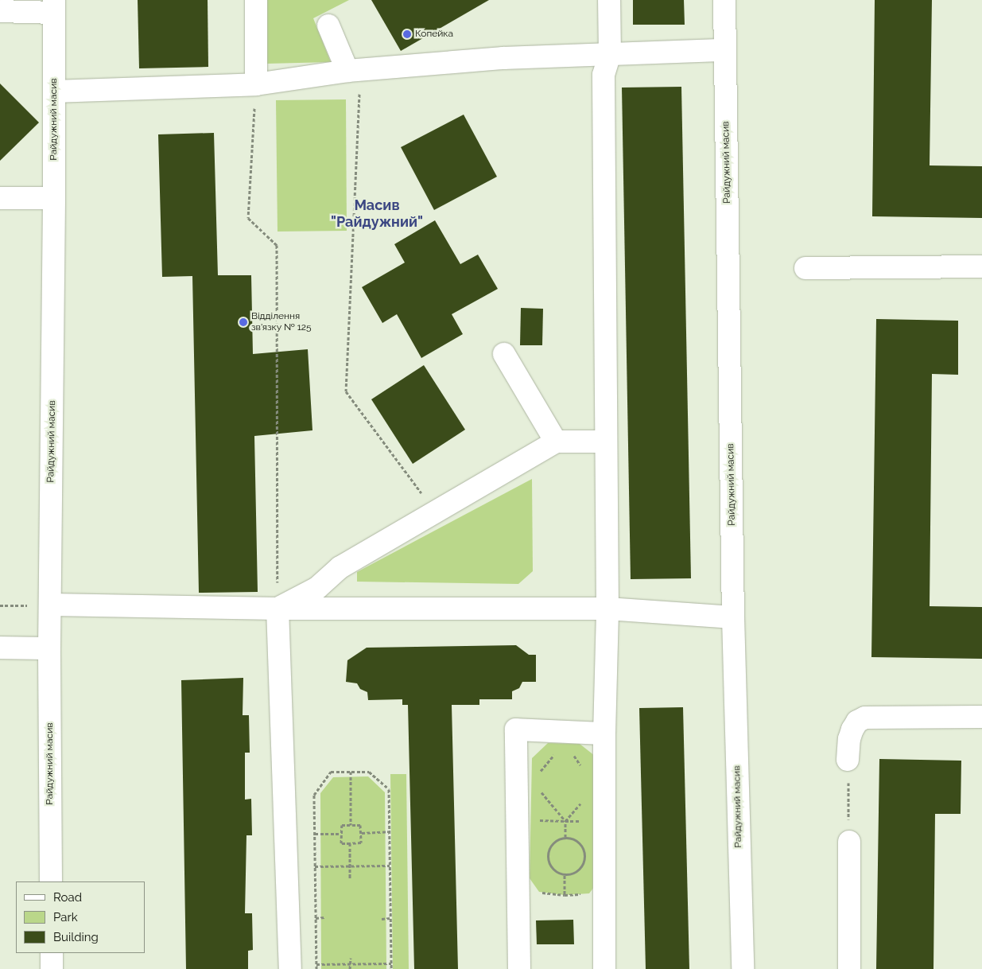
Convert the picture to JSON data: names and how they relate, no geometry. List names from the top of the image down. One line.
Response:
{"streets":{"street":["Райдужний масив"]},"districts":["Масив \"Райдужний\""],"places":["Копейка","Відділення зв'язку № 125"],"legend":["Road","Park","Building"]}
